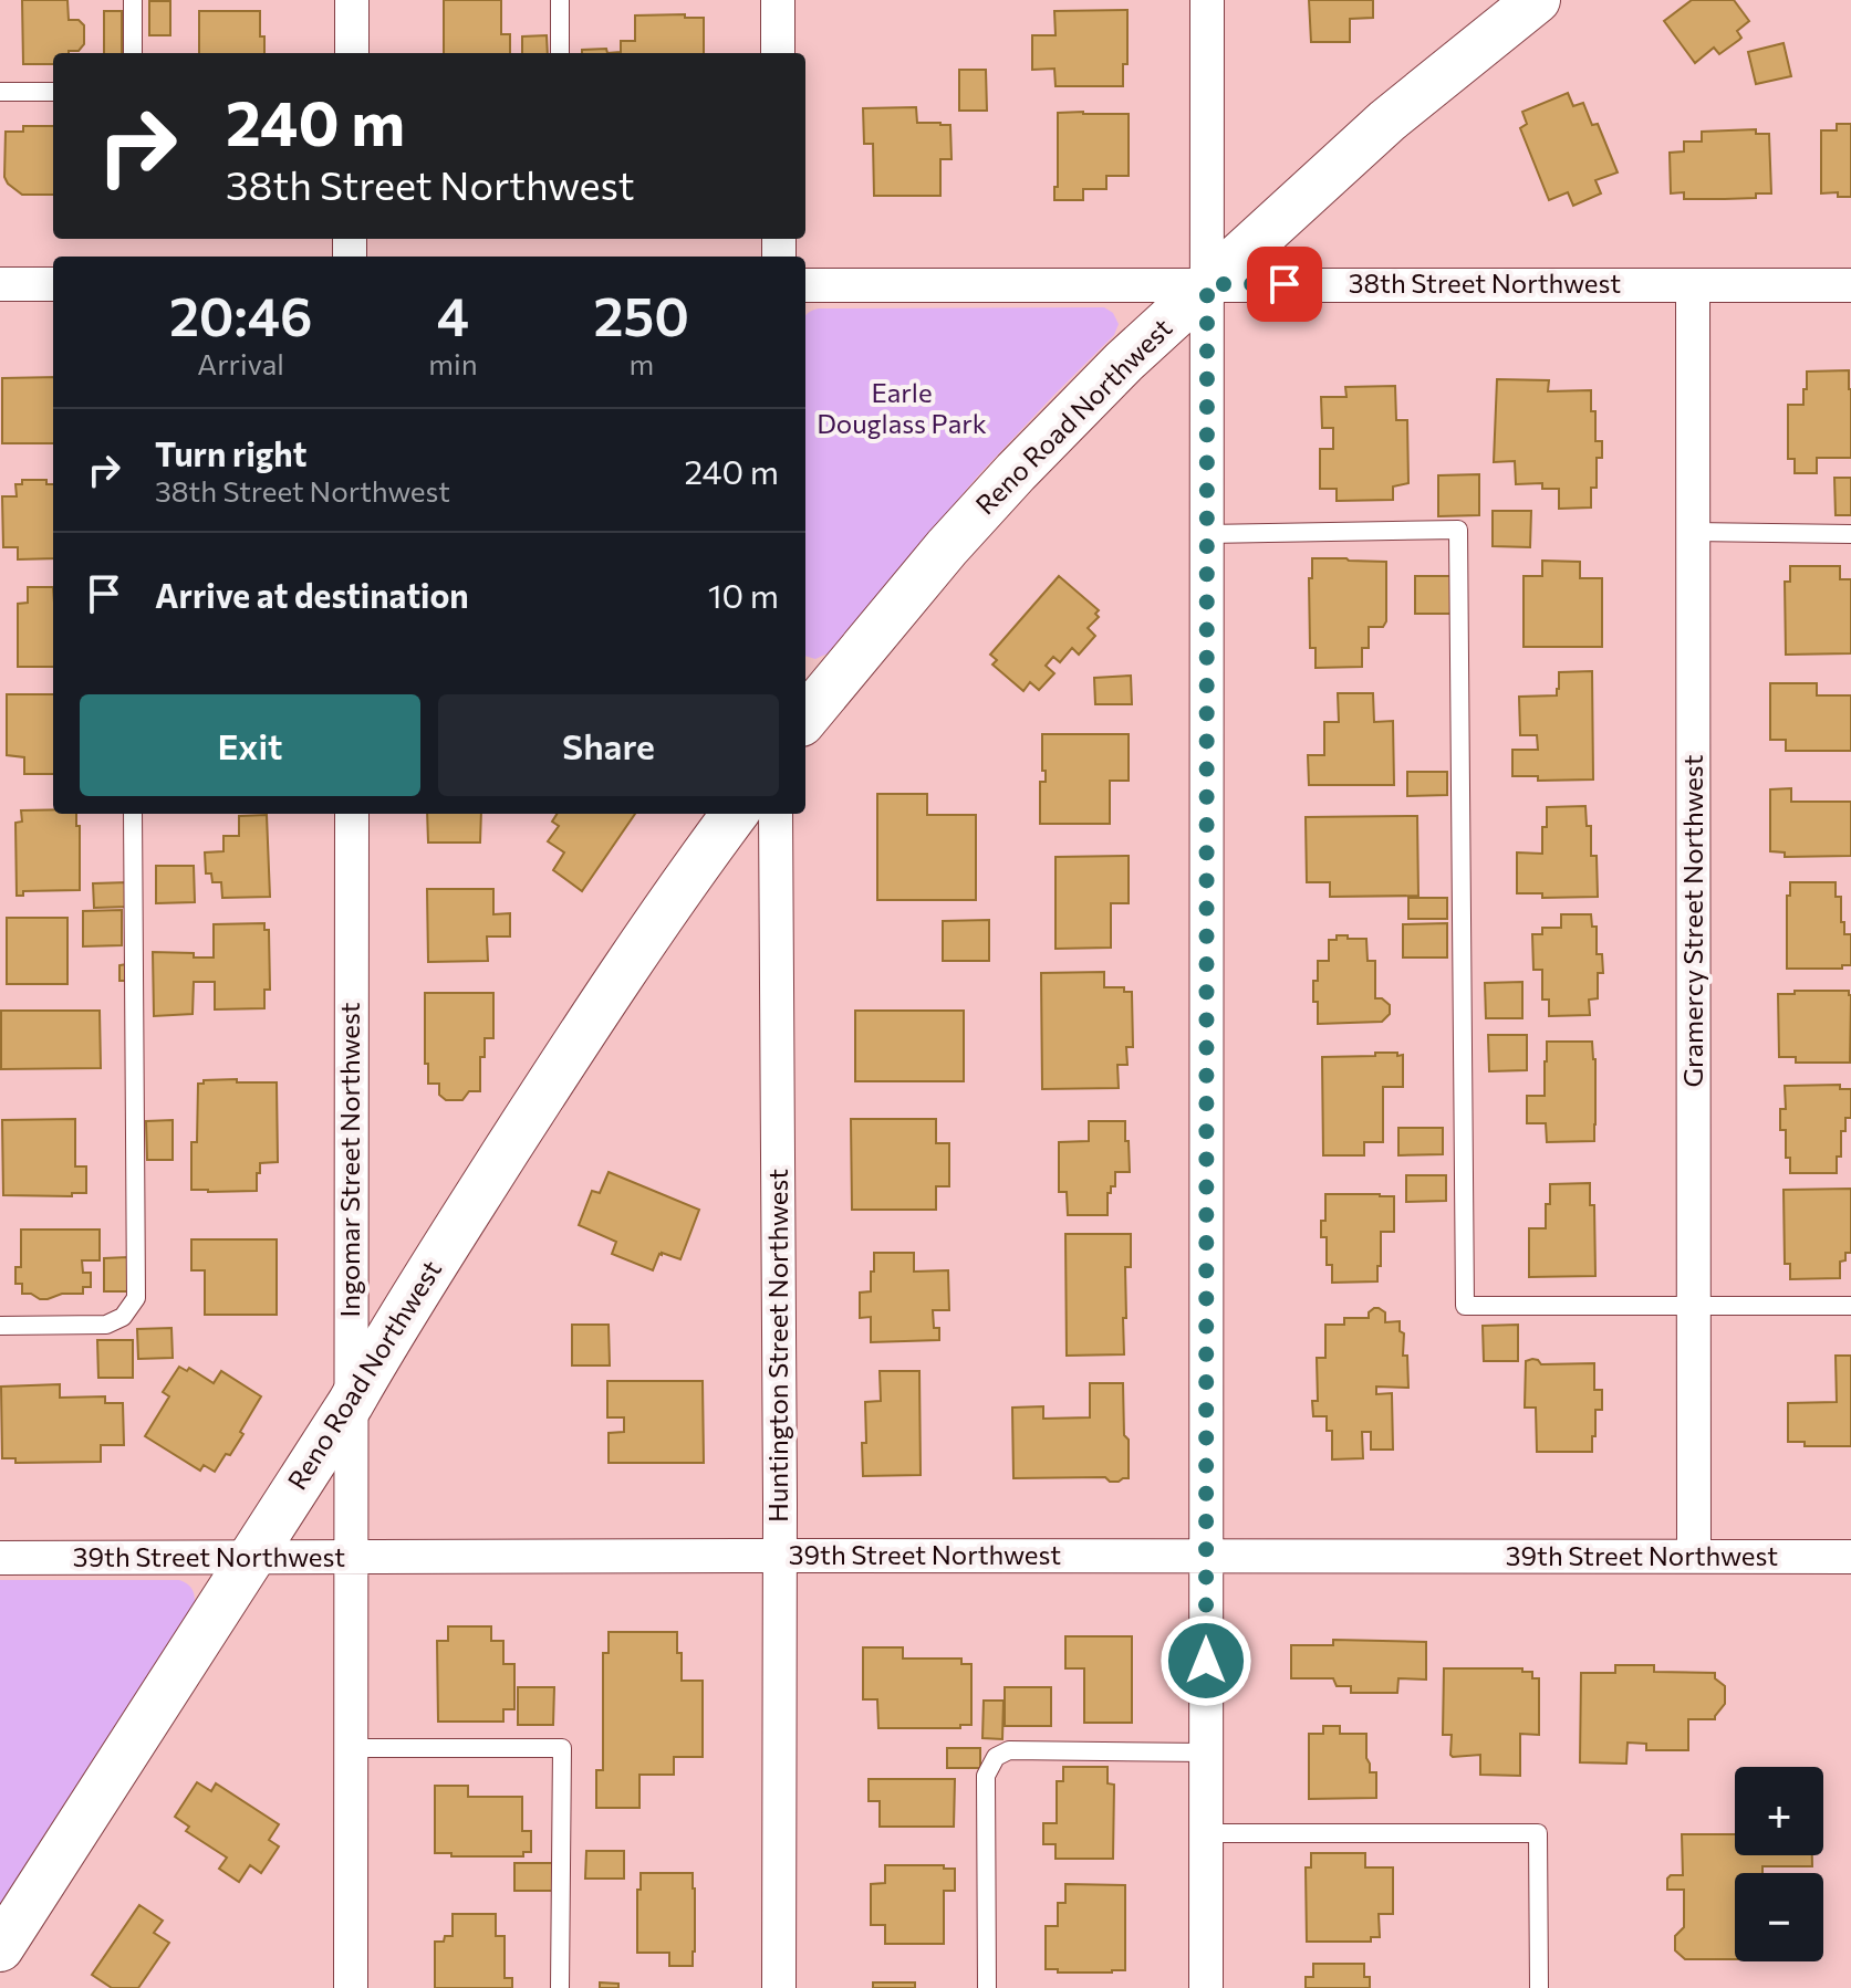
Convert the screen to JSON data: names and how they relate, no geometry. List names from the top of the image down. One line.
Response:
{"streets":{"main road":["Reno Road Northwest"],"street":["38th Street Northwest","Gramercy Street Northwest","Ingomar Street Northwest","Huntington Street Northwest","39th Street Northwest"]},"crossings":[["38th Street Northwest","Reno Road Northwest"],["38th Street Northwest","Gramercy Street Northwest"],["Reno Road Northwest","Ingomar Street Northwest"],["Reno Road Northwest","39th Street Northwest"],["Gramercy Street Northwest","39th Street Northwest"],["Ingomar Street Northwest","39th Street Northwest"],["Huntington Street Northwest","39th Street Northwest"]],"parks":["Earle Douglass Park"],"page":{"turn":["240 m","38th Street Northwest"],"eta":["20:46","Arrival","4","min","250","m"],"list":[{"name":"Turn right","note":"38th Street Northwest","value":"240 m"},{"name":"Arrive at destination","value":"10 m"}],"buttons":["Exit","Share"],"map_buttons":["+","−"]}}
